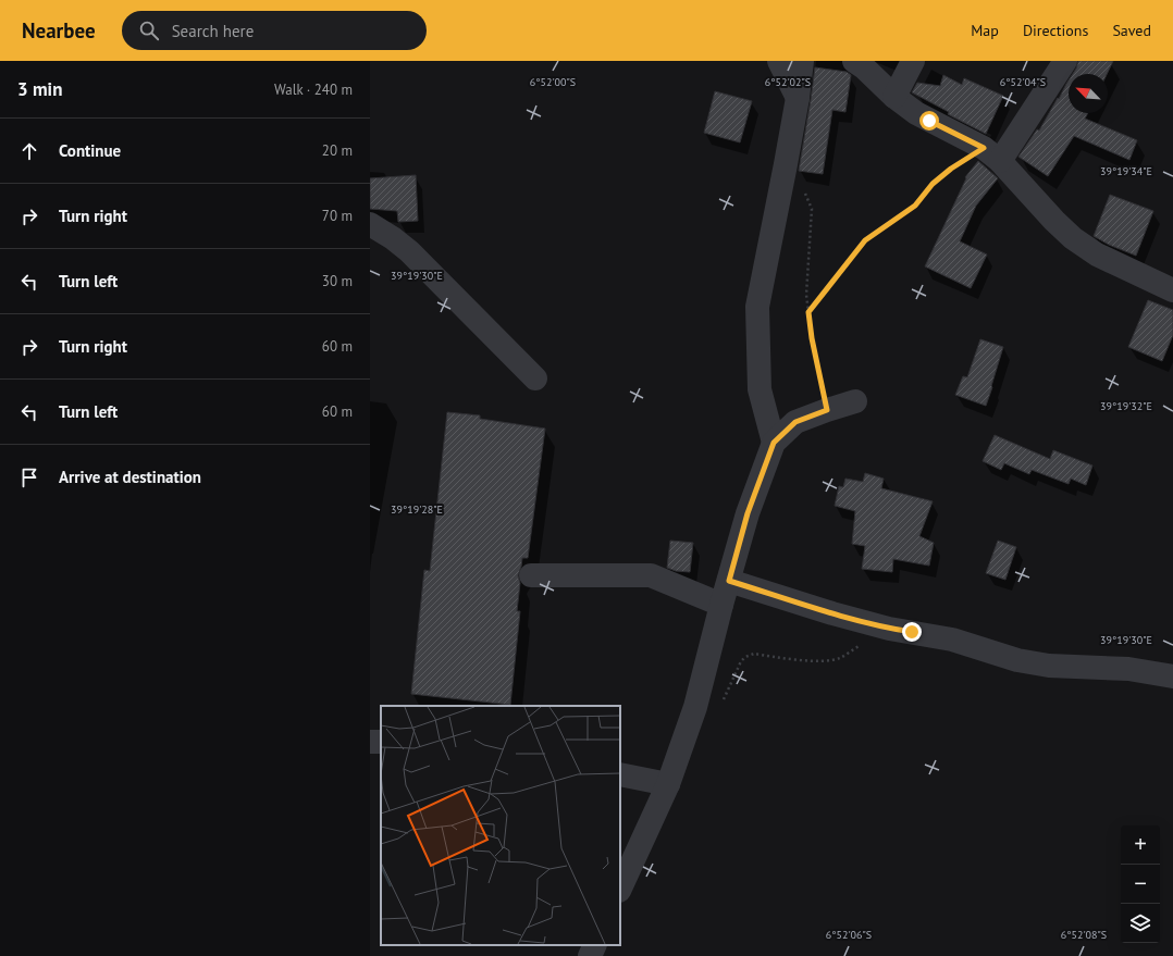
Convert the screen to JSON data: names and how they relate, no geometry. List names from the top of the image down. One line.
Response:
{"north":"top left","page":{"header":"Nearbee","search":"Search here","nav":["Map","Directions","Saved"],"heading":["3 min","Walk · 240 m"],"list":[["Continue","20 m"],["Turn right","70 m"],["Turn left","30 m"],["Turn right","60 m"],["Turn left","60 m"],"Arrive at destination"],"map_buttons":["+","−"]},"coordinates":["6°52'00\"S","6°52'02\"S","6°52'04\"S","39°19'34\"E","39°19'30\"E","39°19'32\"E","39°19'28\"E","6°52'06\"S","6°52'08\"S"]}
